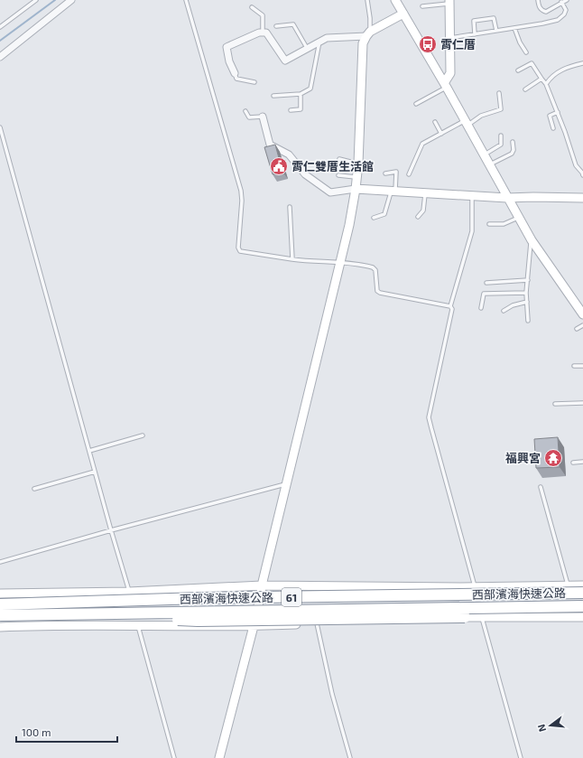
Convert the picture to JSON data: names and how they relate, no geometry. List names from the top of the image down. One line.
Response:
{"streets":{"highway":["西部濱海快速公路","61"]},"places":{"bus stop":["霄仁厝"],"public building":["霄仁雙厝生活館"],"temple":["福興宮"]},"scale_bar":"100 m","north":"left"}
